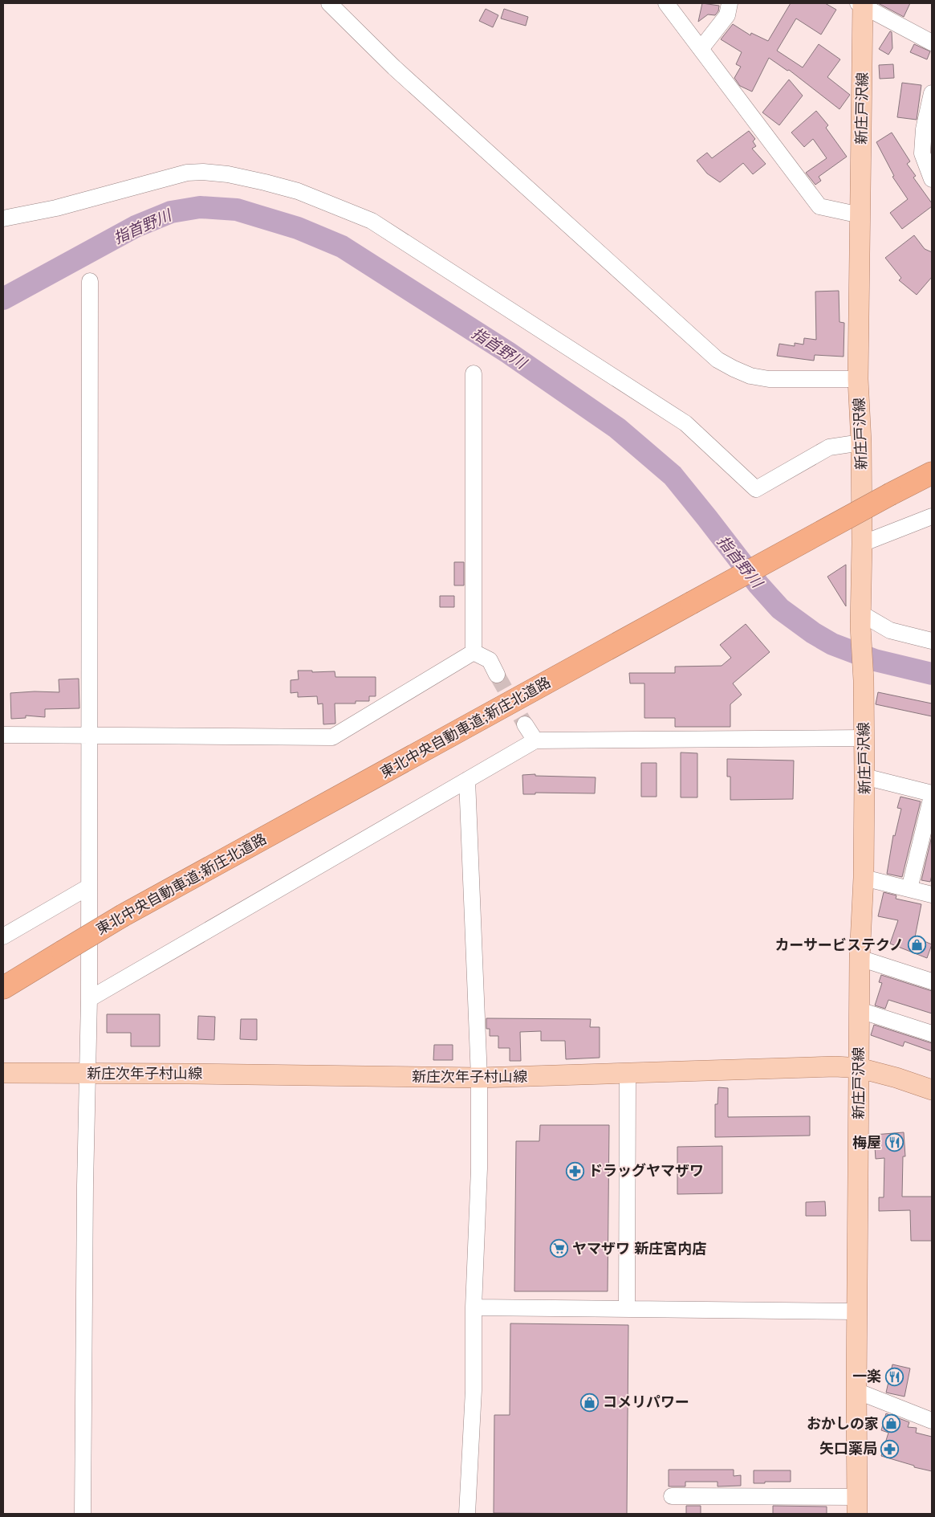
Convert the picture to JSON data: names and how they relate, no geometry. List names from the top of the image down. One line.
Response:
{"streets":{"highway":["東北中央自動車道;新庄北道路"],"main road":["新庄戸沢線","新庄次年子村山線"]},"crossings":[["新庄戸沢線","新庄次年子村山線"]],"water":["指首野川"],"places":{"shop":["カーサービステクノ","コメリパワー","おかしの家"],"restaurant":["梅屋","一楽"],"pharmacy":["ドラッグヤマザワ","矢口薬局"],"supermarket":["ヤマザワ 新庄宮内店"]}}
